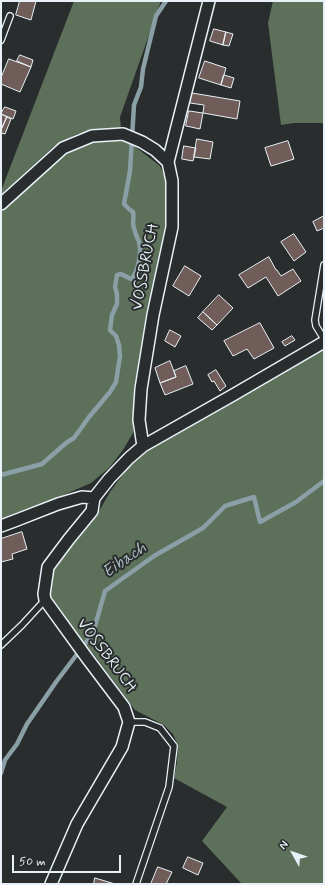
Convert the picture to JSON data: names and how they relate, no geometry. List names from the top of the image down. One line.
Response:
{"streets":{"street":["VOSSBRUCH"]},"water":["Eibach"],"scale_bar":"50 m","north":"top left"}
